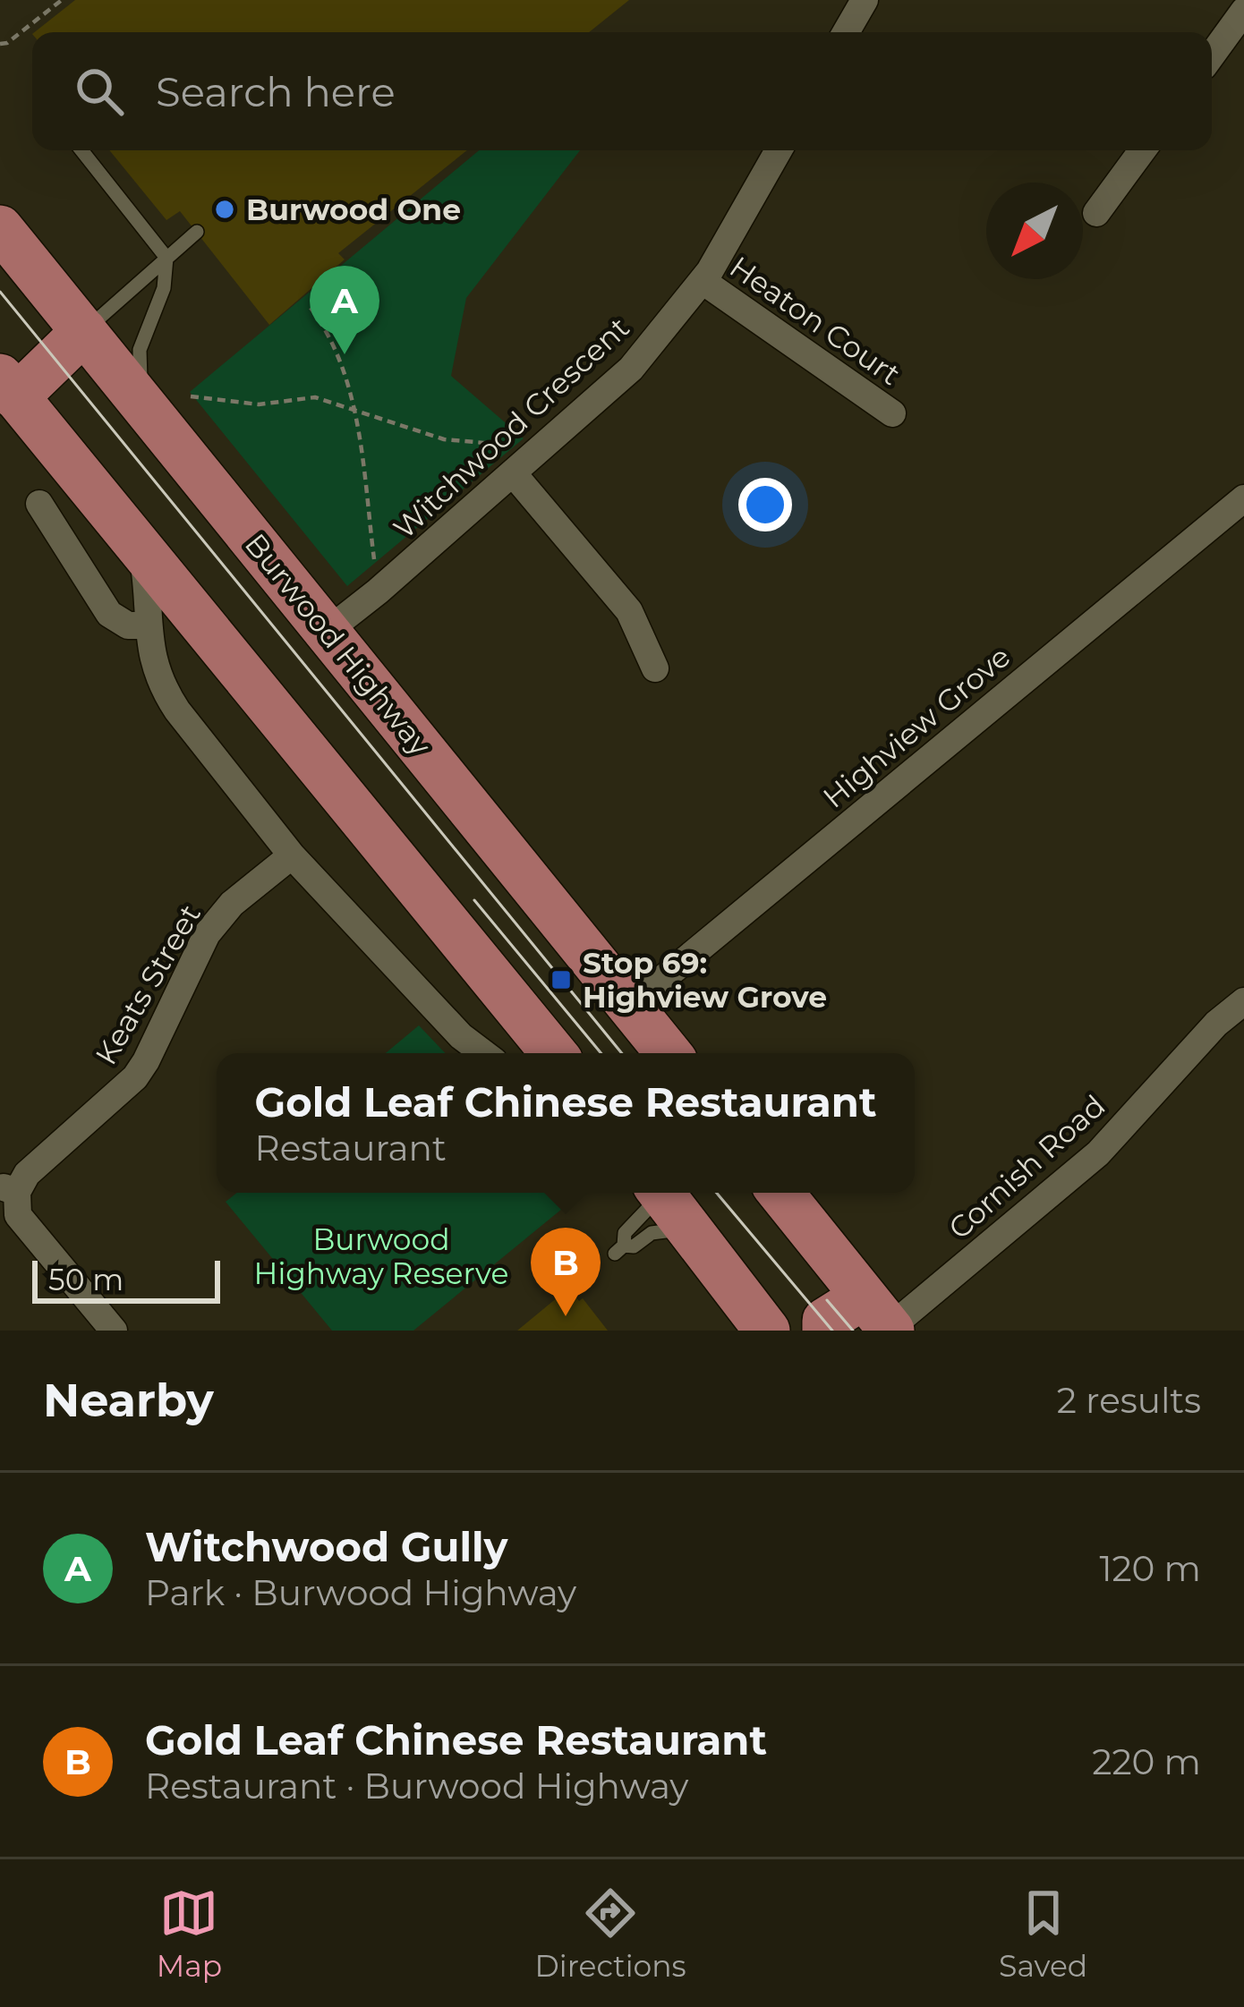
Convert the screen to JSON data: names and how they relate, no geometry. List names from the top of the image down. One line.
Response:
{"streets":{"highway":["Burwood Highway"],"street":["Heaton Court","Witchwood Crescent","Highview Grove","Keats Street","Cornish Road"]},"crossings":[["Heaton Court","Witchwood Crescent"],["Witchwood Crescent","Burwood Highway"],["Burwood Highway","Highview Grove"]],"parks":["Burwood Highway Reserve"],"places":{"other":["Burwood One"],"transit":["Stop 69: Highview Grove"]},"scale_bar":"50 m","north":"bottom left","page":{"search":"Search here","pins":["A","B"],"popup":["Gold Leaf Chinese Restaurant","Restaurant"],"scale":"50 m","heading":["Nearby","2 results"],"list":[{"mark":"A","name":"Witchwood Gully","note":"Park · Burwood Highway","value":"120 m"},{"mark":"B","name":"Gold Leaf Chinese Restaurant","note":"Restaurant · Burwood Highway","value":"220 m"}],"nav":["Map","Directions","Saved"]}}
